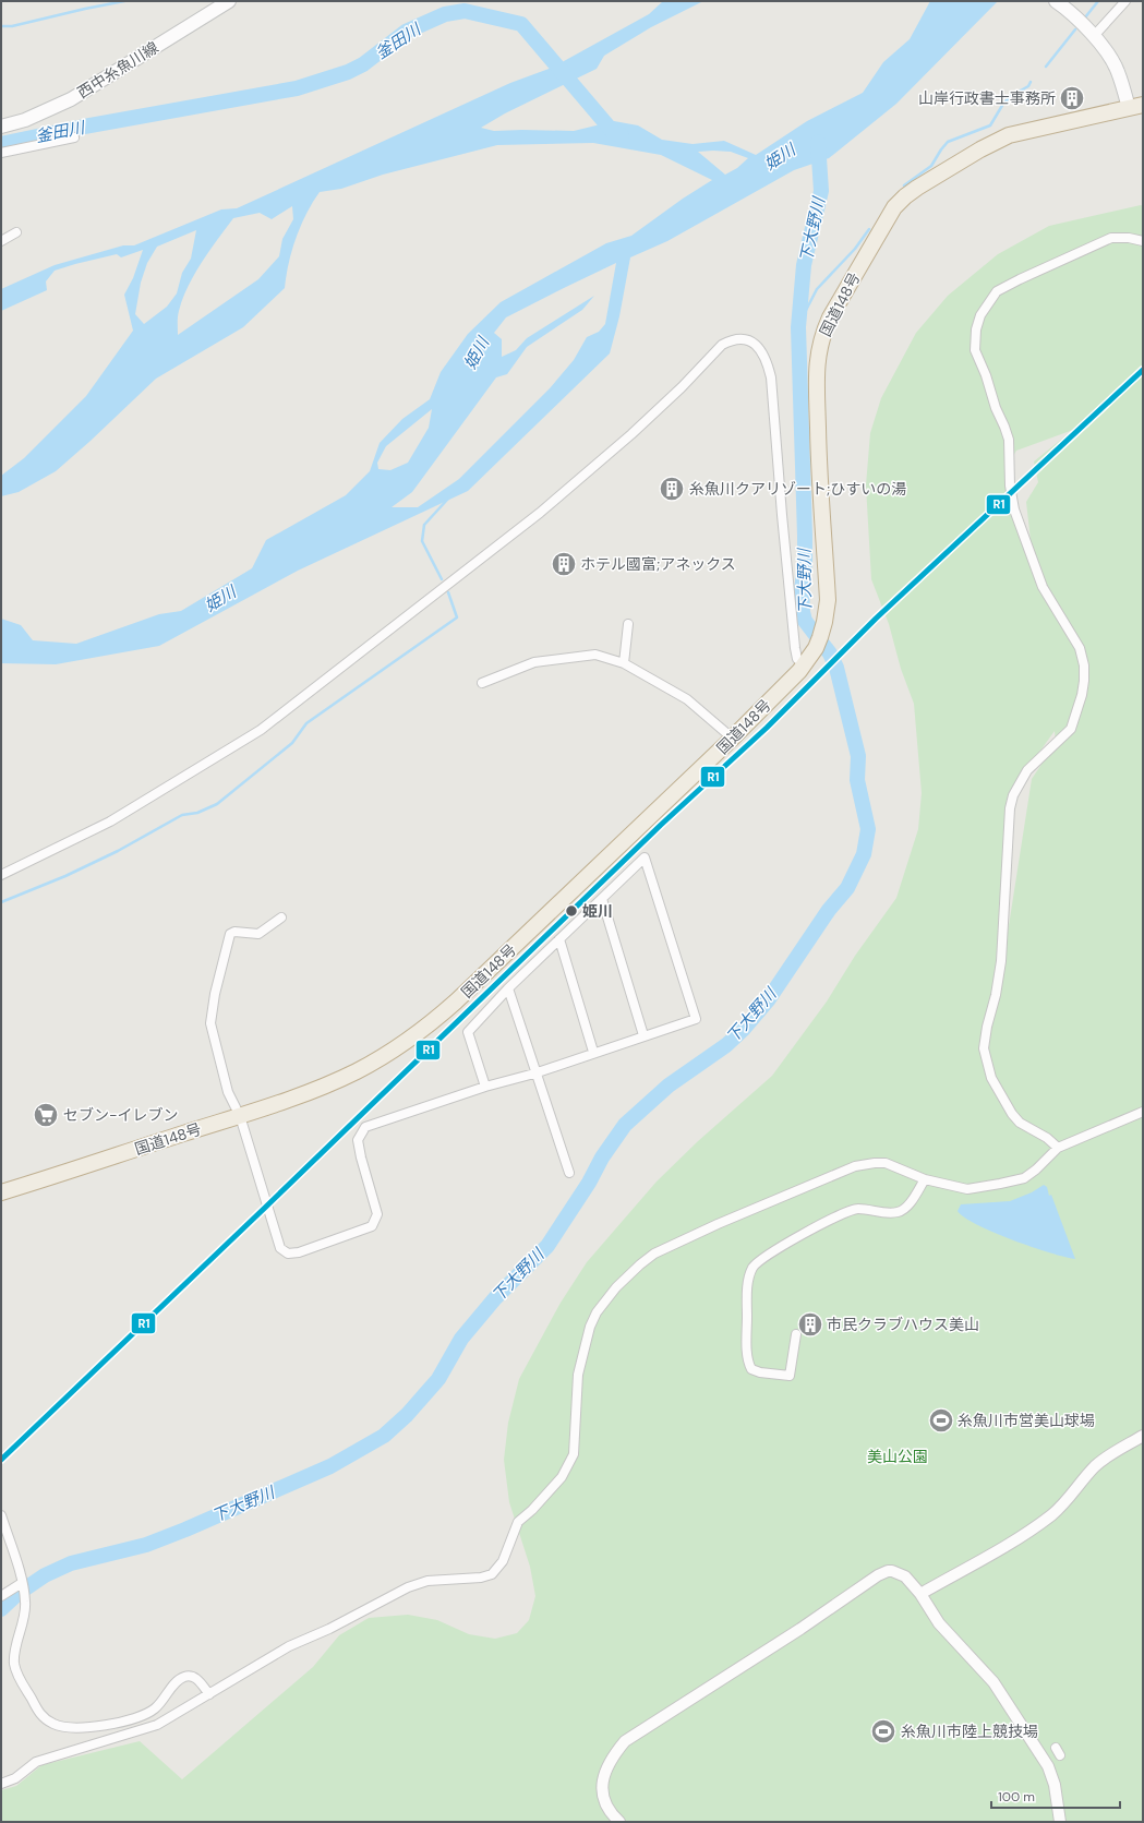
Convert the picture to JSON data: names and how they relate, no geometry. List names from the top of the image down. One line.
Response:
{"streets":{"highway":["国道148号"],"main road":["西中糸魚川線"]},"water":["釜田川","姫川","下大野川"],"parks":["美山公園"],"places":{"building":["山岸行政書士事務所","糸魚川クアリゾート;ひすいの湯","ホテル國富;アネックス","市民クラブハウス美山"],"other":["姫川"],"supermarket":["セブン-イレブン"],"sports":["糸魚川市営美山球場","糸魚川市陸上競技場"]},"lines":["transit line R1"],"scale_bar":"100 m"}
